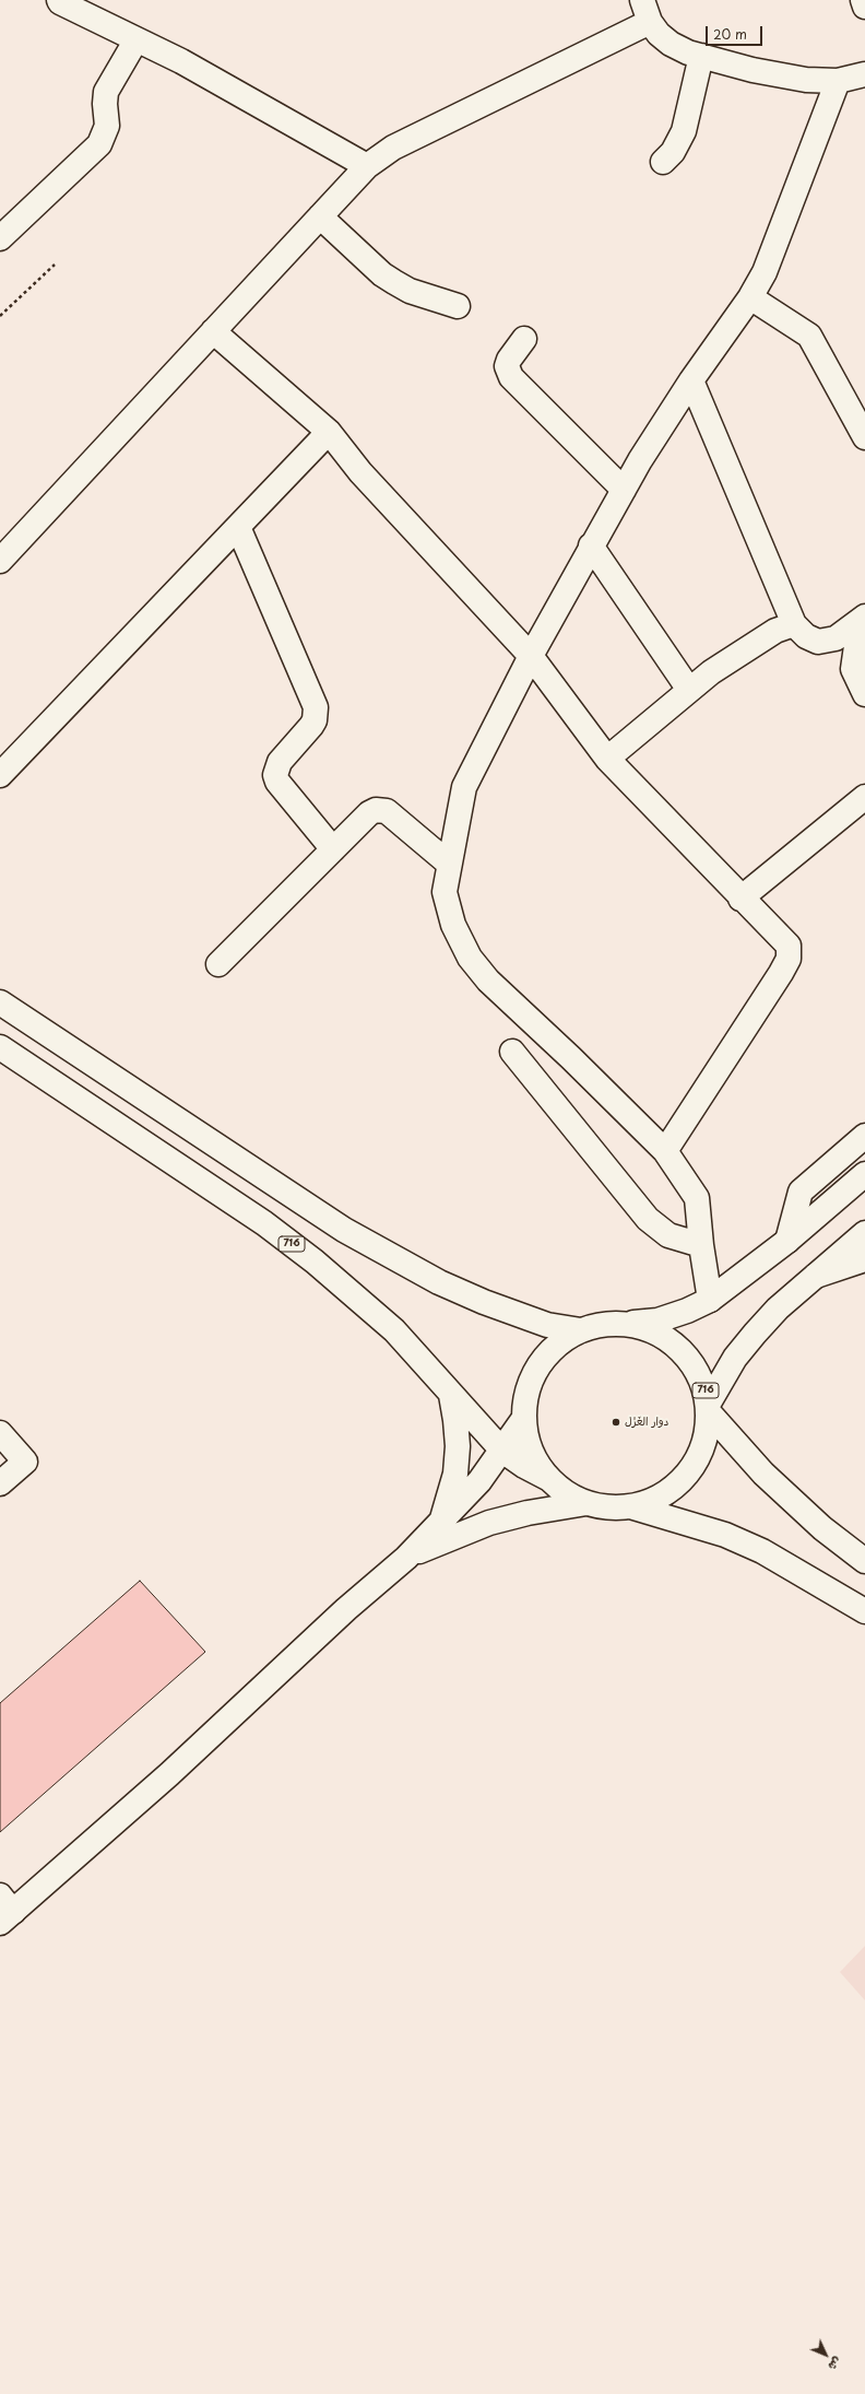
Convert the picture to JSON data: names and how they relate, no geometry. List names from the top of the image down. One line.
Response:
{"streets":{"street":["716"]},"places":["دوار الغَزْل"],"scale_bar":"20 m","north":"bottom right"}
